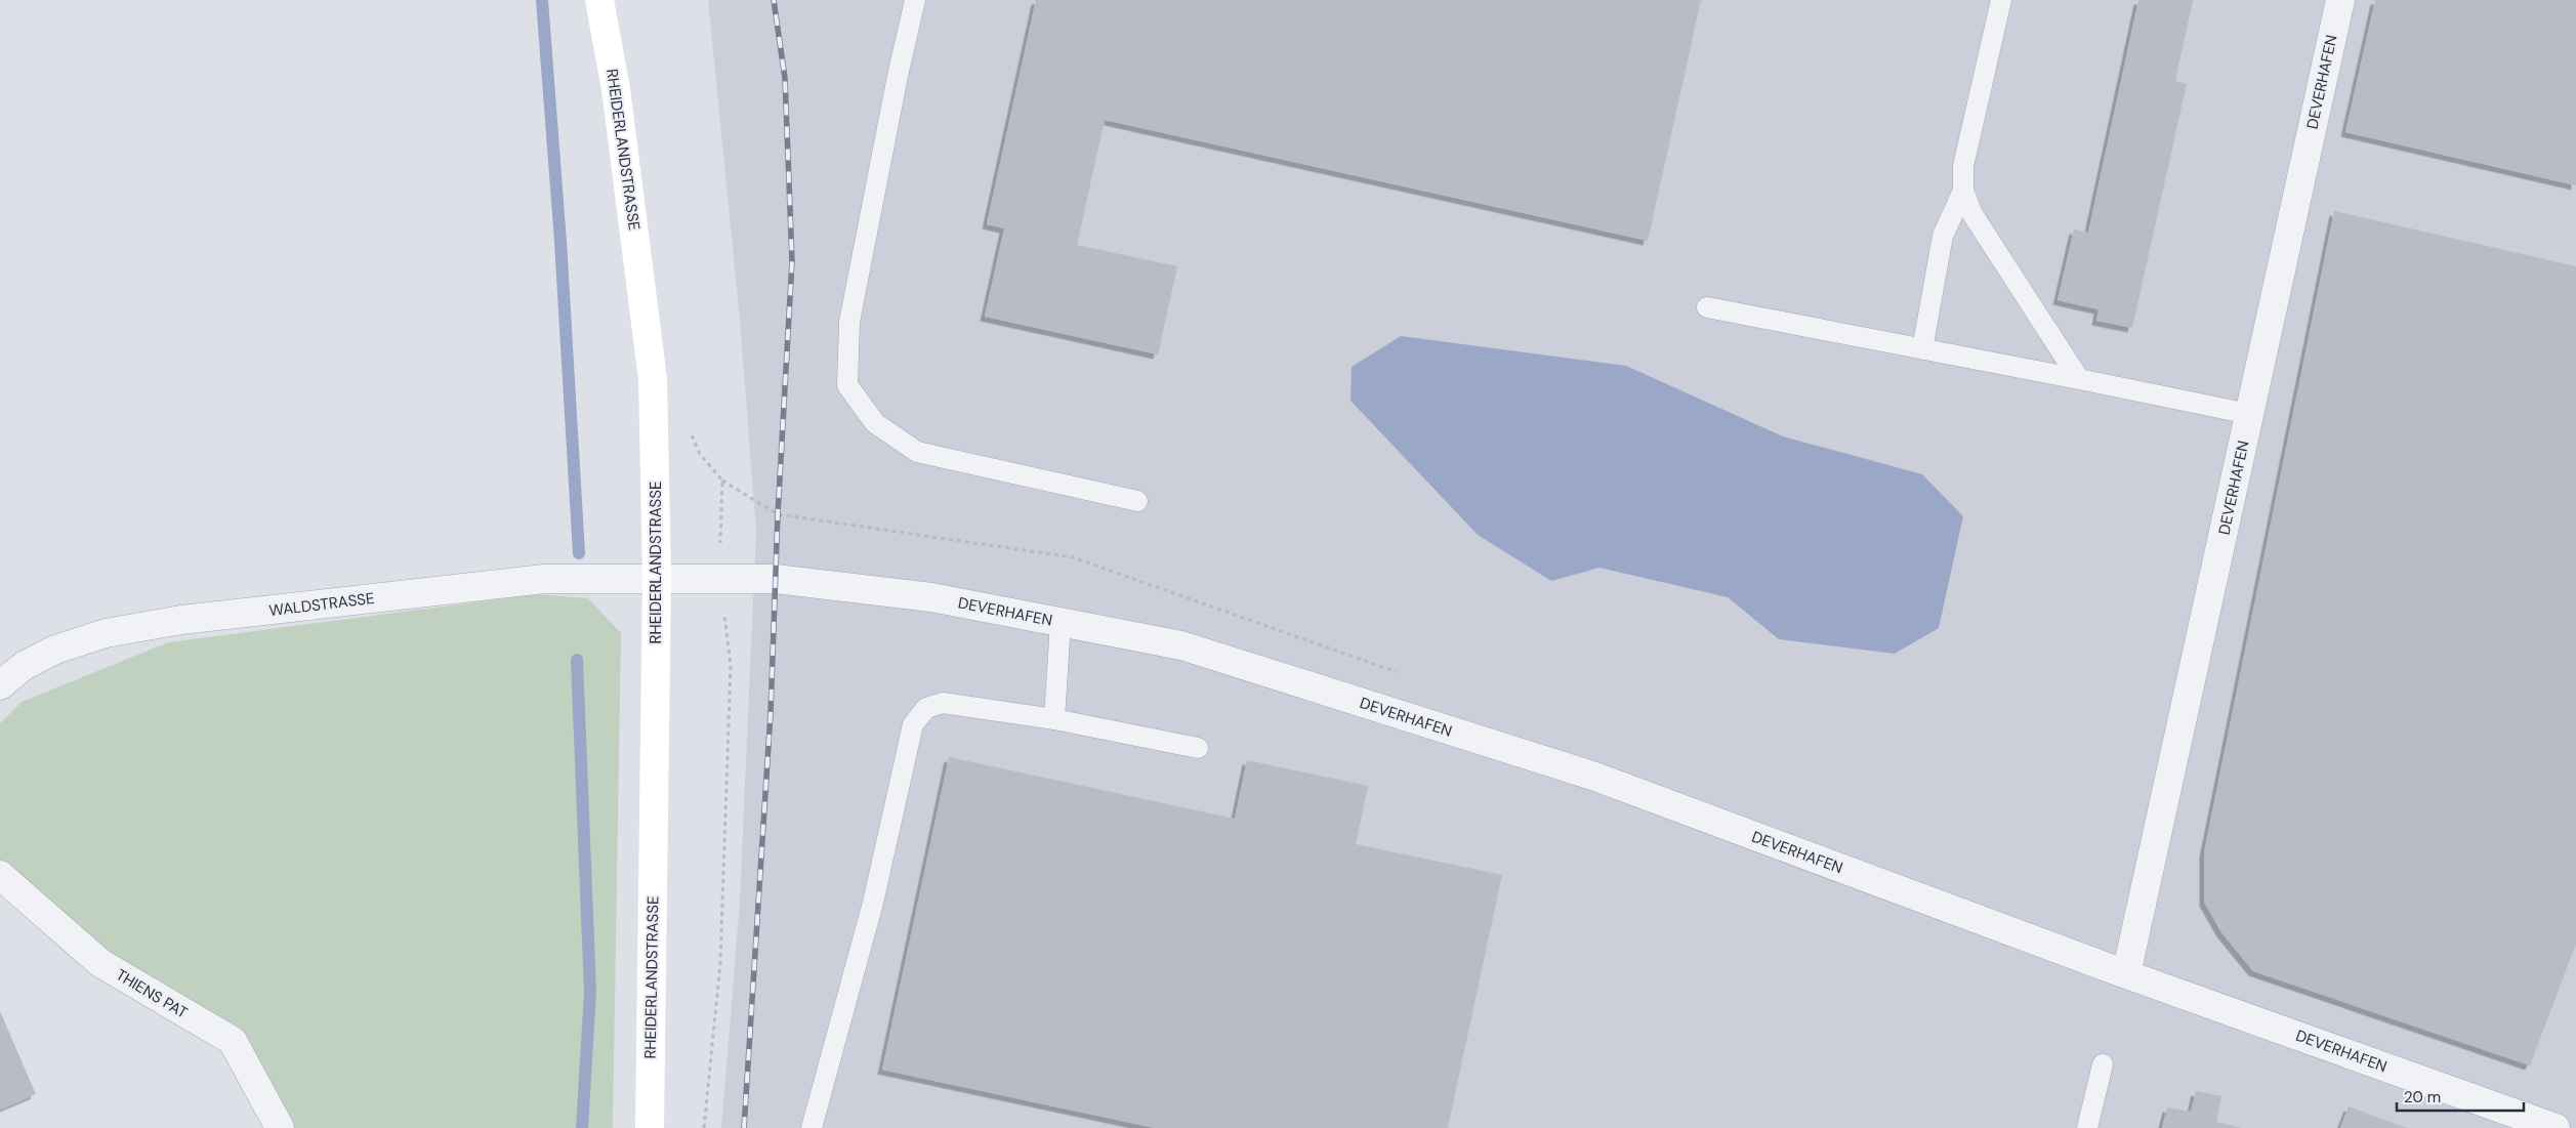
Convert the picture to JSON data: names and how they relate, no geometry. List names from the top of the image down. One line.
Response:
{"streets":{"main road":["RHEIDERLANDSTRASSE"],"street":["DEVERHAFEN","WALDSTRASSE","THIENS PAT"]},"crossings":[["DEVERHAFEN","RHEIDERLANDSTRASSE"],["DEVERHAFEN","WALDSTRASSE"],["RHEIDERLANDSTRASSE","WALDSTRASSE"]],"scale_bar":"20 m"}
